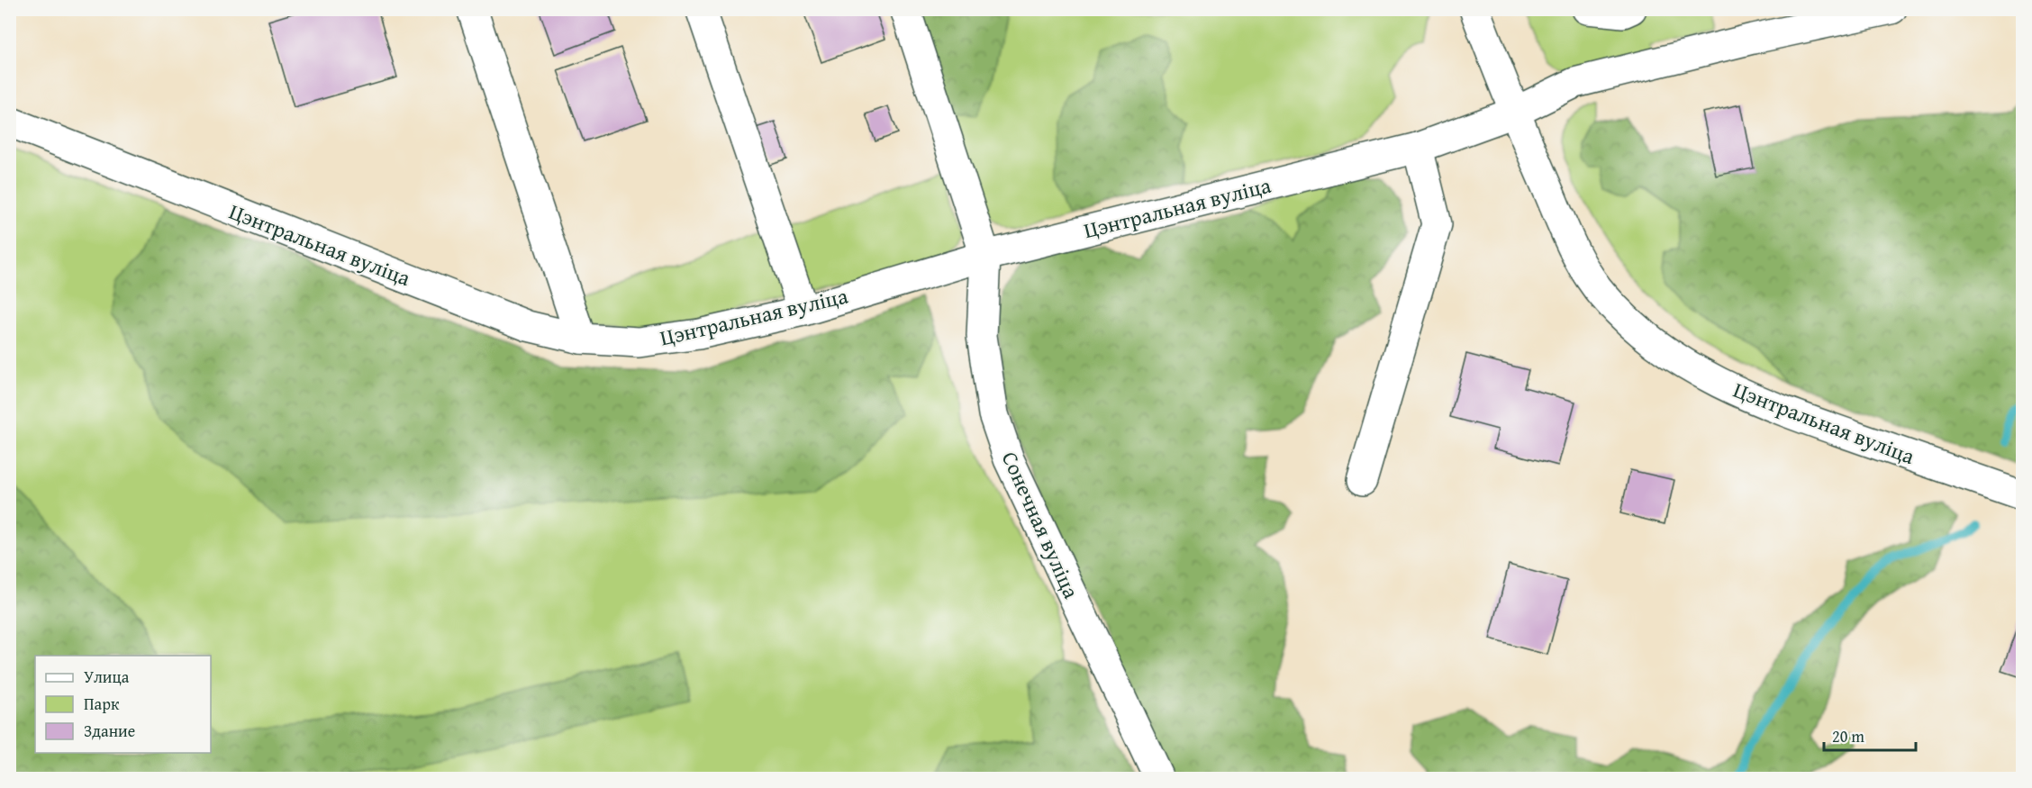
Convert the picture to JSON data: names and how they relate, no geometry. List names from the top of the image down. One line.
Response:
{"streets":{"street":["Цэнтральная вуліца","Сонечная вуліца"]},"crossings":[["Цэнтральная вуліца","Сонечная вуліца"]],"legend":["Улица","Парк","Здание"],"scale_bar":"20 m"}
